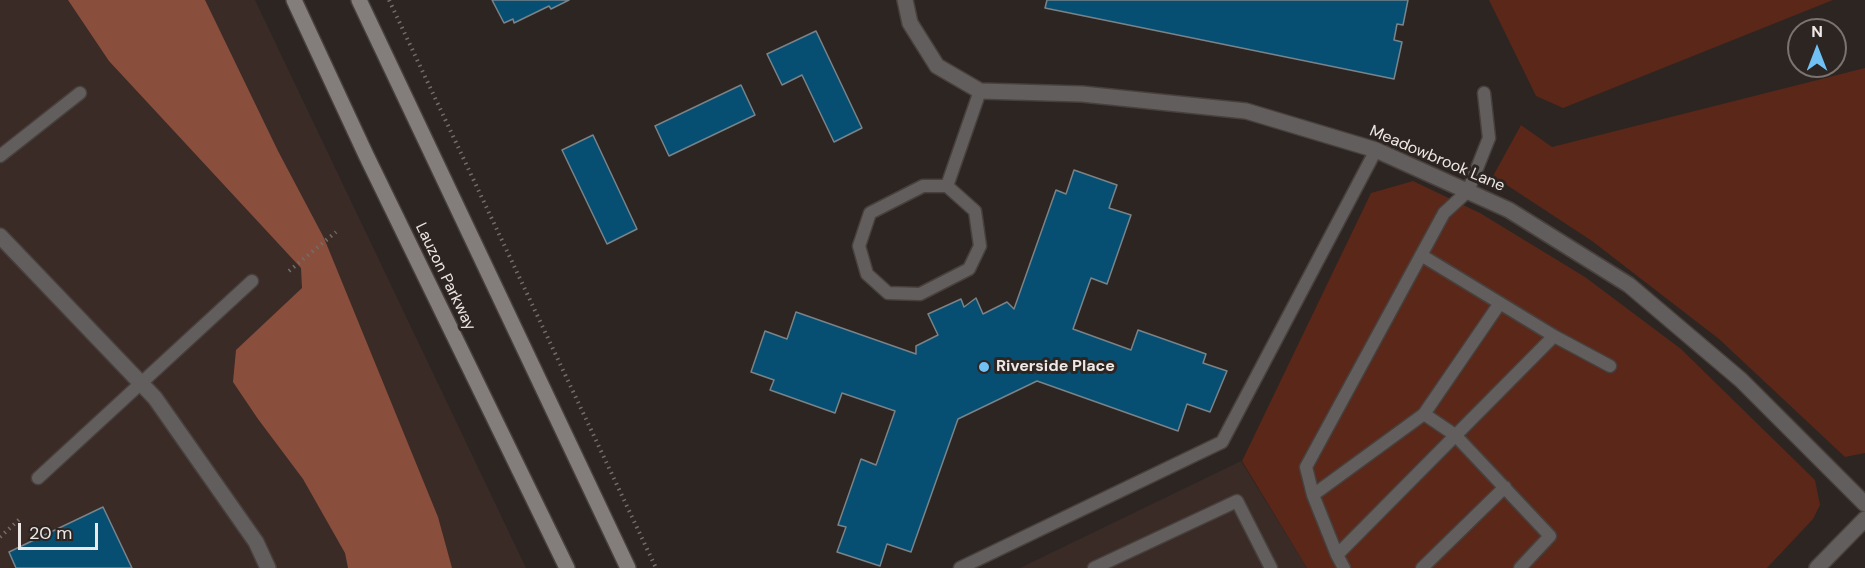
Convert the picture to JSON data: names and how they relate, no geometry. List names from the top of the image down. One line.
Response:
{"streets":{"main road":["Lauzon Parkway"],"street":["Meadowbrook Lane"]},"places":["Riverside Place"],"scale_bar":"20 m","north":"top"}
